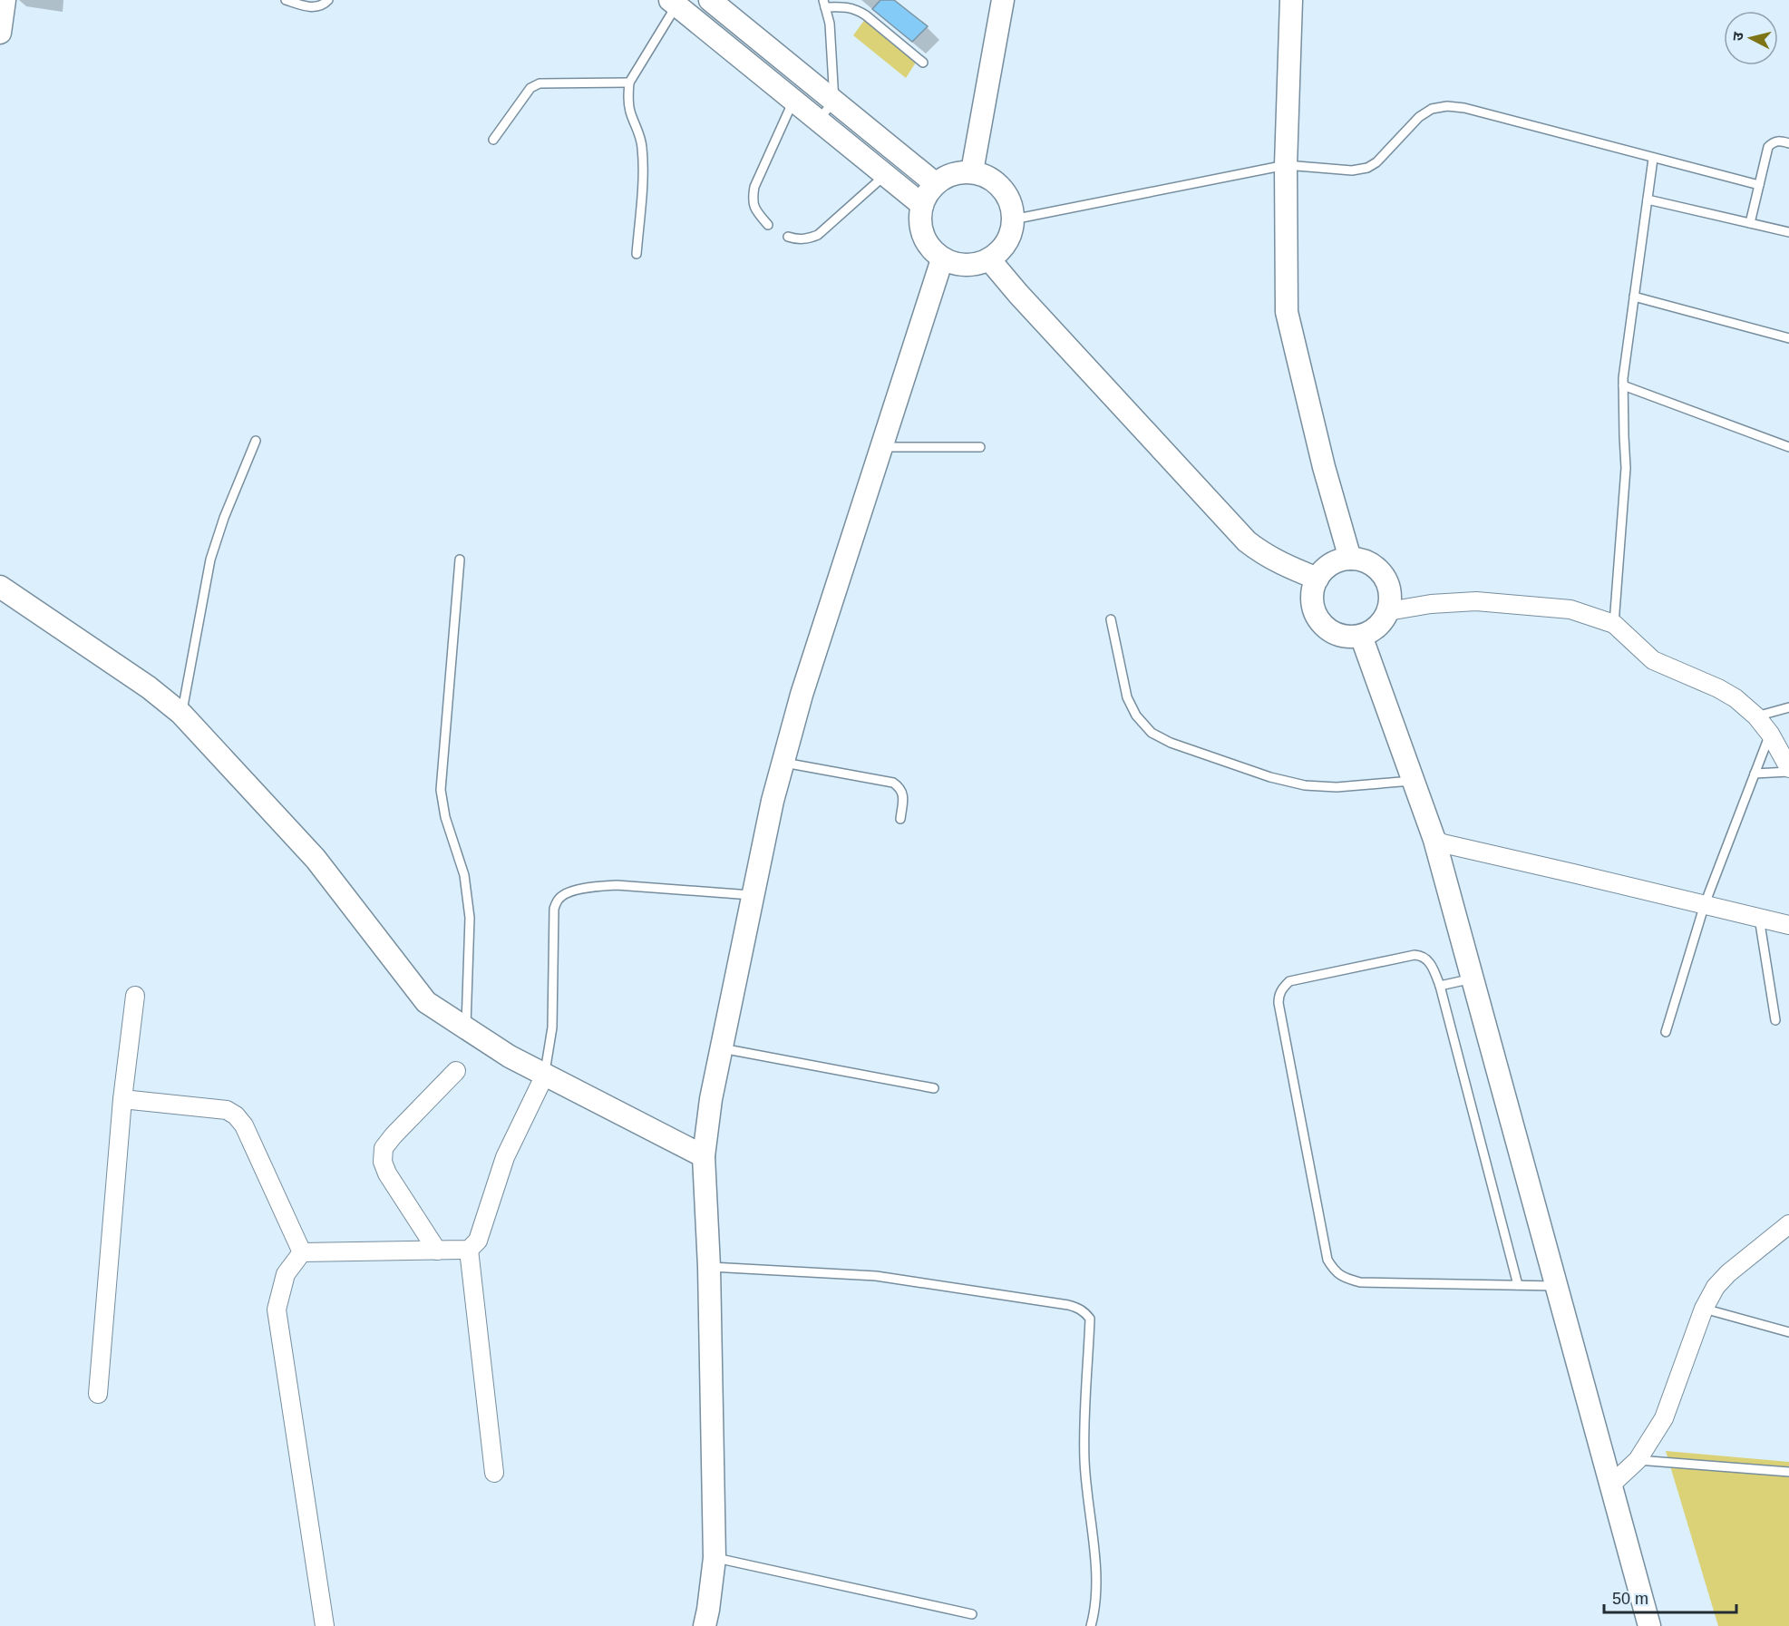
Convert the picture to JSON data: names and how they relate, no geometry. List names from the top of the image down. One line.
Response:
{"scale_bar":"50 m","north":"left"}
